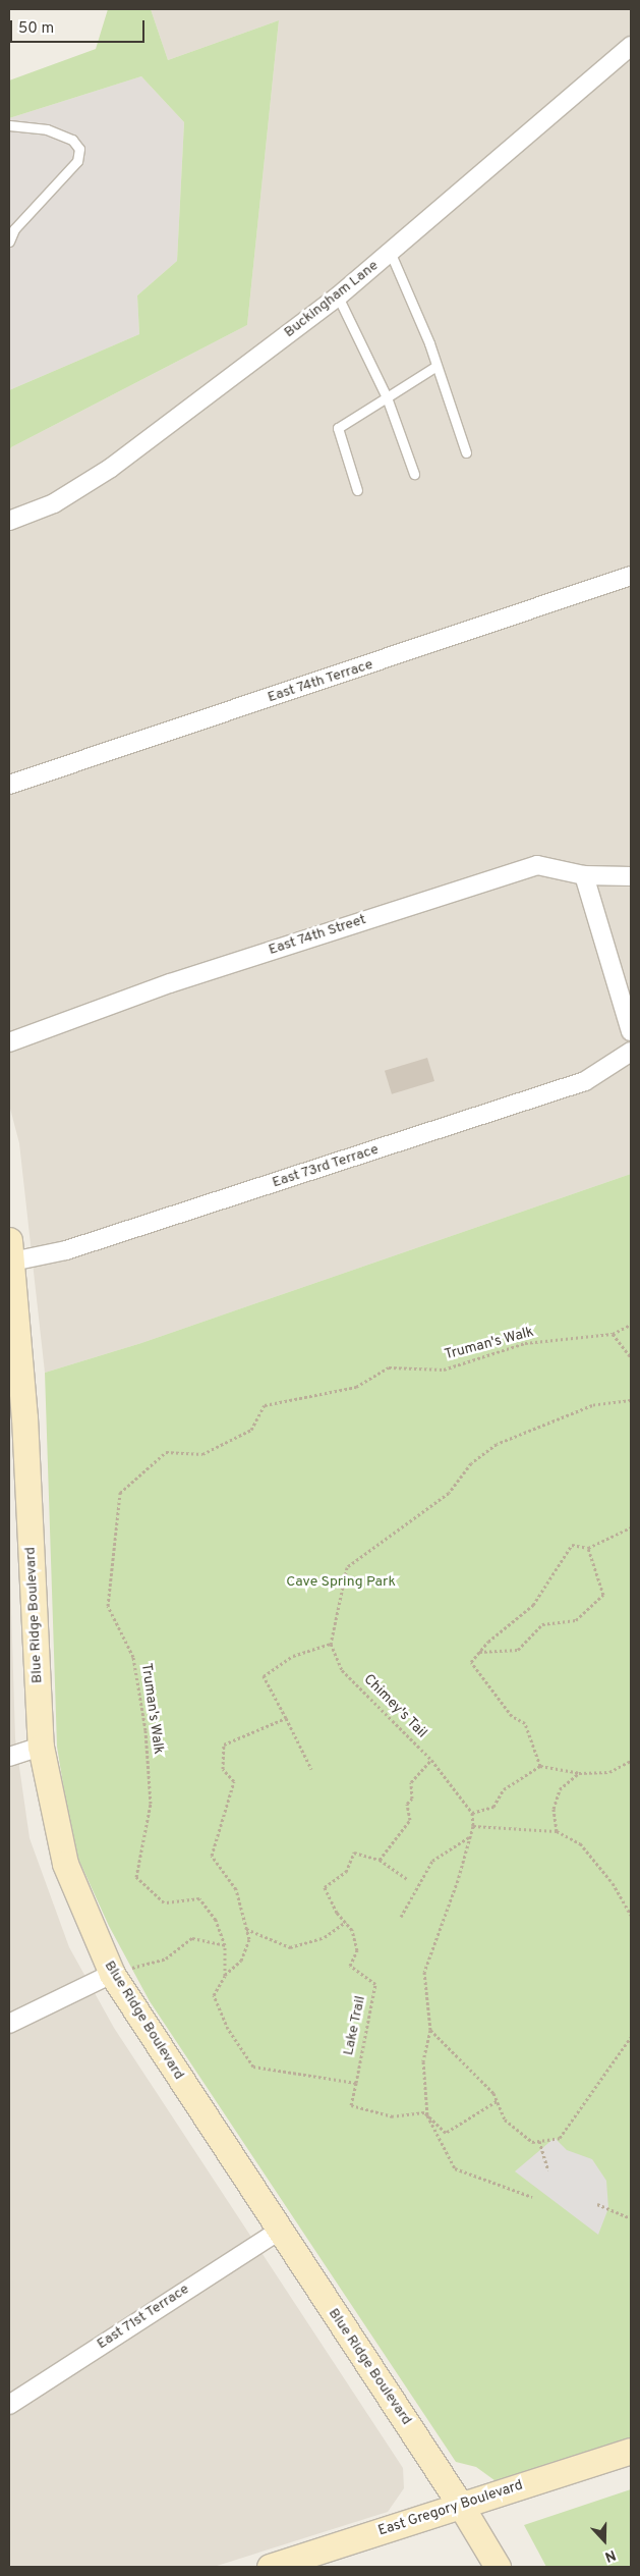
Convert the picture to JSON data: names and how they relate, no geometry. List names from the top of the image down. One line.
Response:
{"streets":{"main road":["Blue Ridge Boulevard","East Gregory Boulevard"],"street":["Buckingham Lane","East 74th Terrace","East 74th Street","East 73rd Terrace","East 71st Terrace"],"path":["Truman's Walk","Chimey's Tail","Lake Trail"]},"crossings":[["East 73rd Terrace","Blue Ridge Boulevard"],["Truman's Walk","Lake Trail"],["Blue Ridge Boulevard","East 71st Terrace"],["Blue Ridge Boulevard","East Gregory Boulevard"]],"parks":["Cave Spring Park"],"scale_bar":"50 m","north":"bottom"}
